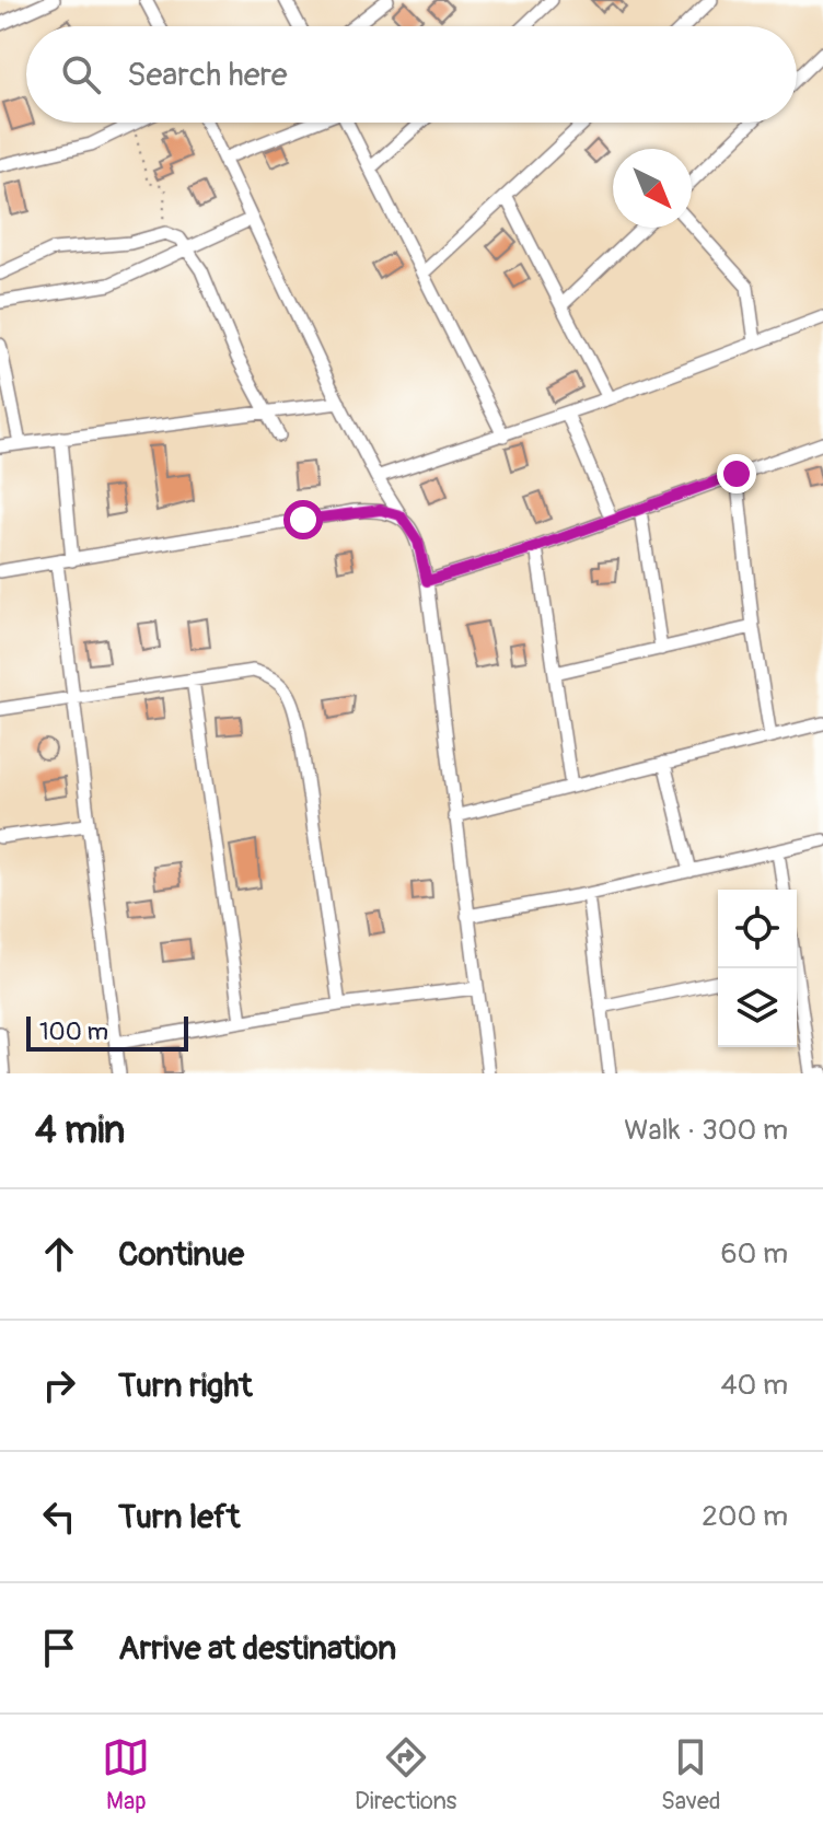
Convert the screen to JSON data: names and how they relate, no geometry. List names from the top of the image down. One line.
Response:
{"scale_bar":"100 m","north":"bottom right","page":{"search":"Search here","scale":"100 m","heading":["4 min","Walk · 300 m"],"list":[["Continue","60 m"],["Turn right","40 m"],["Turn left","200 m"],"Arrive at destination"],"nav":["Map","Directions","Saved"]}}
